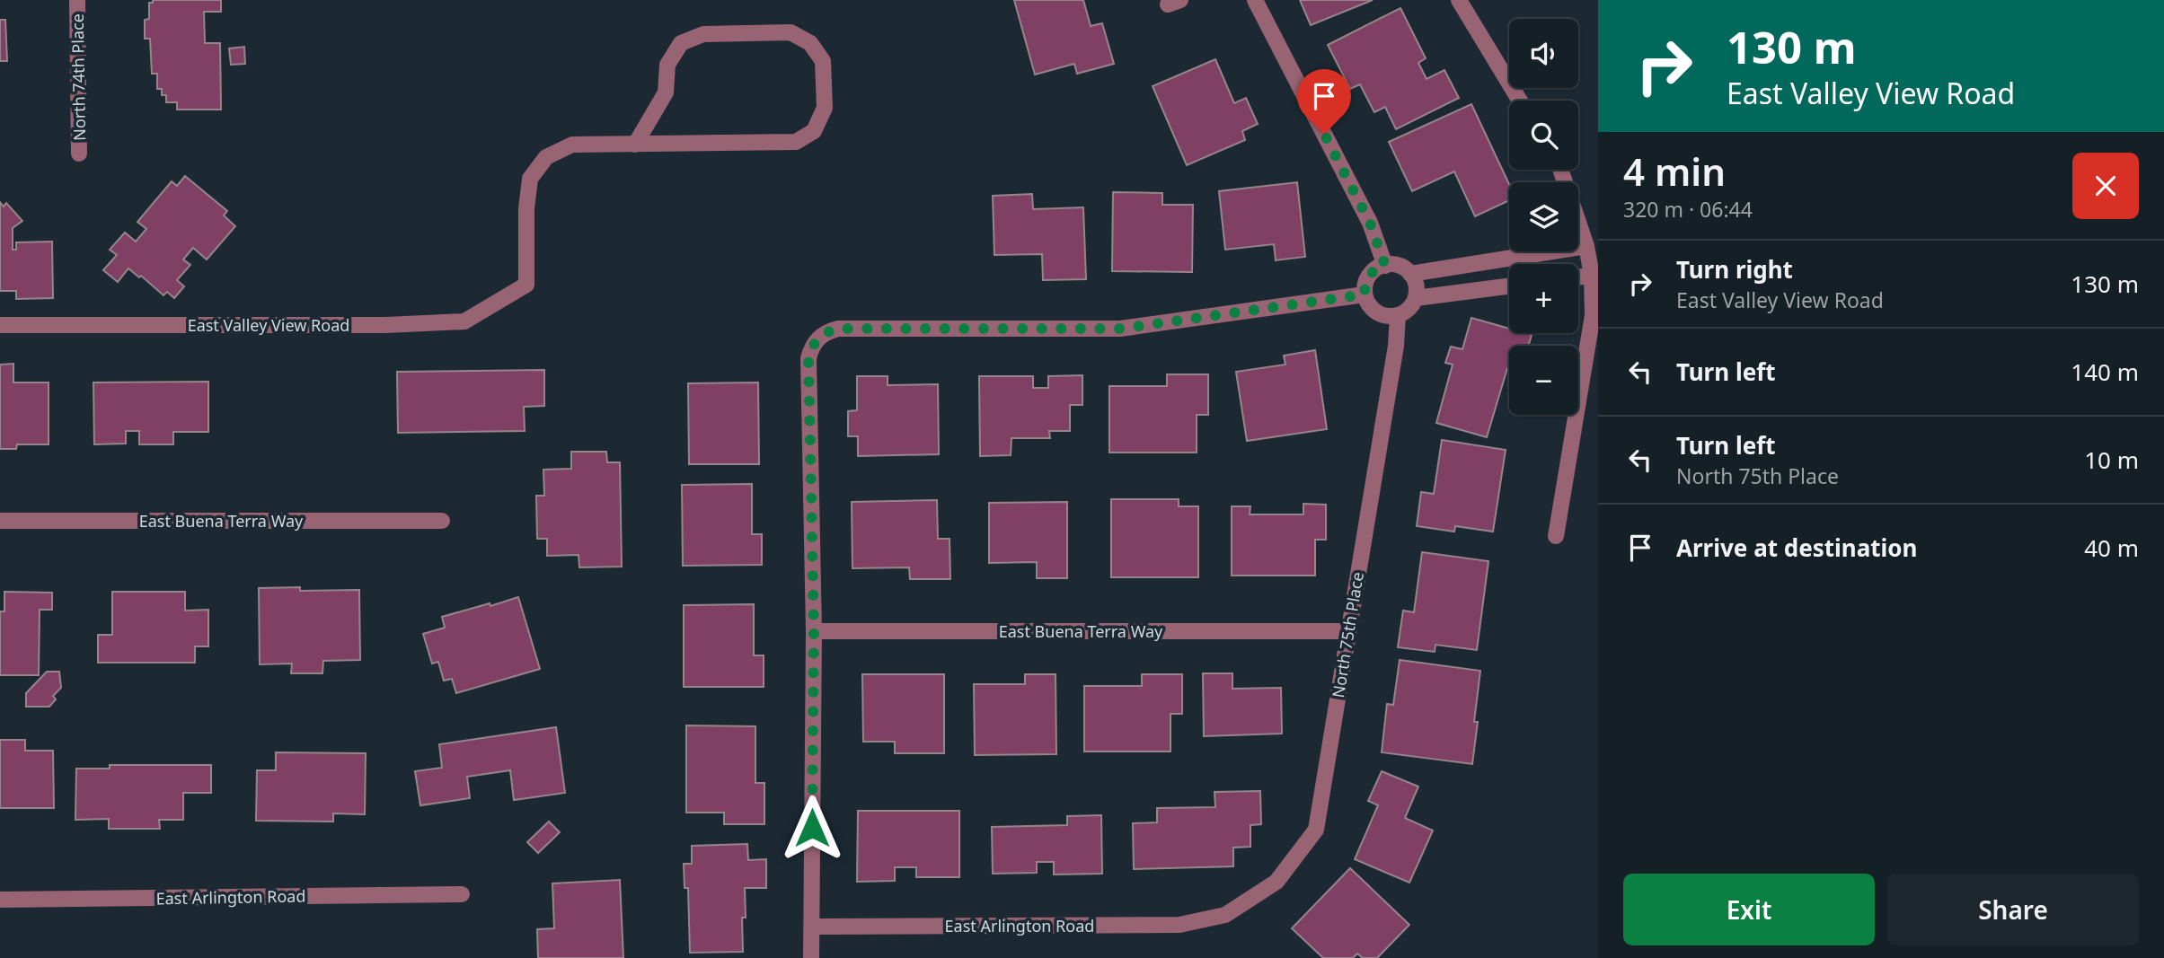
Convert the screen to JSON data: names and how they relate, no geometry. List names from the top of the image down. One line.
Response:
{"streets":{"street":["North 74th Place","East Valley View Road","East Buena Terra Way","North 75th Place","East Arlington Road"]},"crossings":[["East Buena Terra Way","North 75th Place"],["North 75th Place","East Arlington Road"]],"page":{"turn":["130 m","East Valley View Road"],"map_buttons":["+","−"],"heading":["4 min","320 m · 06:44"],"list":[{"name":"Turn right","note":"East Valley View Road","value":"130 m"},{"name":"Turn left","value":"140 m"},{"name":"Turn left","note":"North 75th Place","value":"10 m"},{"name":"Arrive at destination","value":"40 m"}],"buttons":["Exit","Share"]}}
